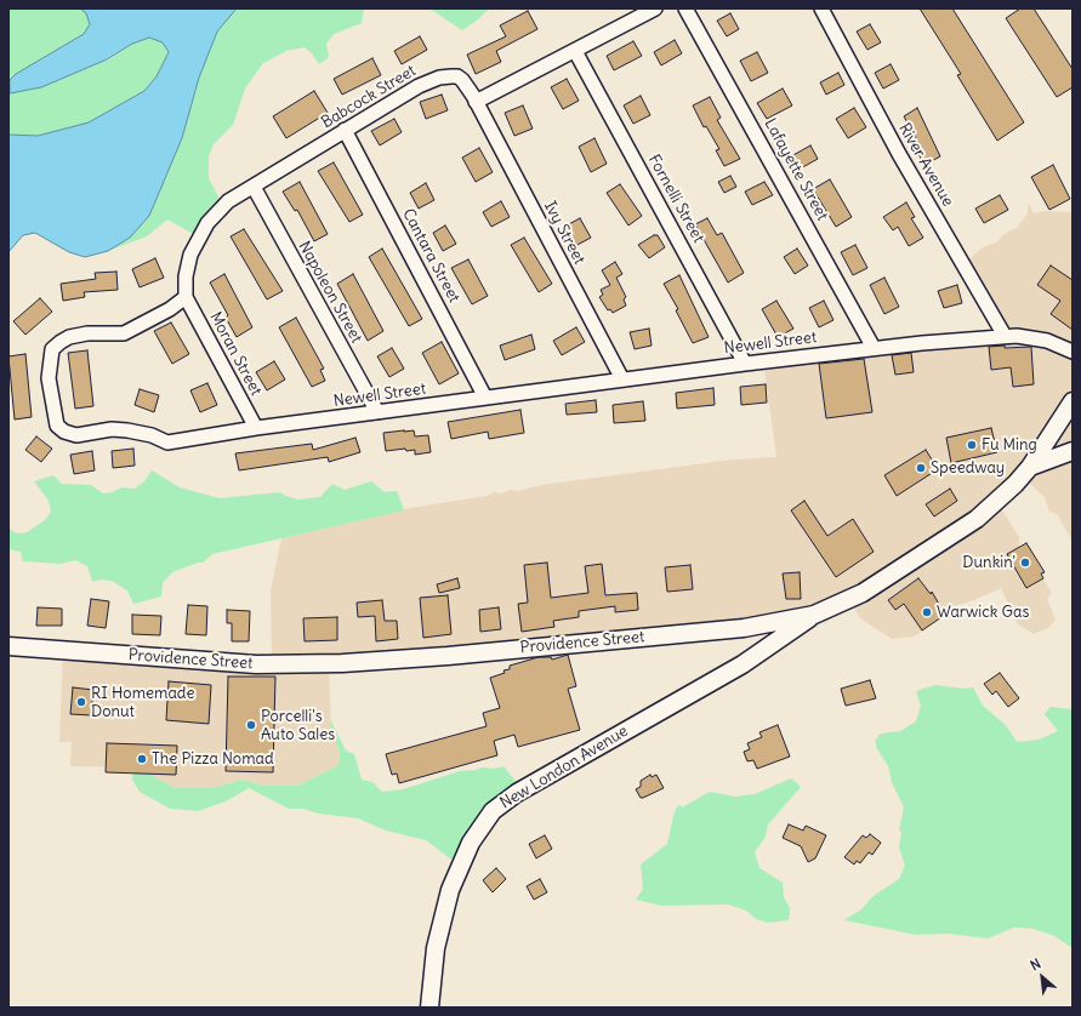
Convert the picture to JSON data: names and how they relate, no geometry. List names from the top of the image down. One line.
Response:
{"streets":{"main road":["Providence Street","New London Avenue"],"street":["Babcock Street","River Avenue","Lafayette Street","Fornelli Street","Ivy Street","Cantara Street","Napoleon Street","Newell Street","Moran Street"]},"crossings":[["Babcock Street","Ivy Street"],["Babcock Street","Cantara Street"],["Babcock Street","Napoleon Street"],["River Avenue","Newell Street"],["Lafayette Street","Newell Street"],["Fornelli Street","Newell Street"],["Ivy Street","Newell Street"],["Cantara Street","Newell Street"],["Napoleon Street","Newell Street"],["Newell Street","Moran Street"],["Providence Street","New London Avenue"]],"places":["Fu Ming","Speedway","Dunkin'","Warwick Gas","RI Homemade Donut","Porcelli's Auto Sales","The Pizza Nomad"],"north":"top left"}
